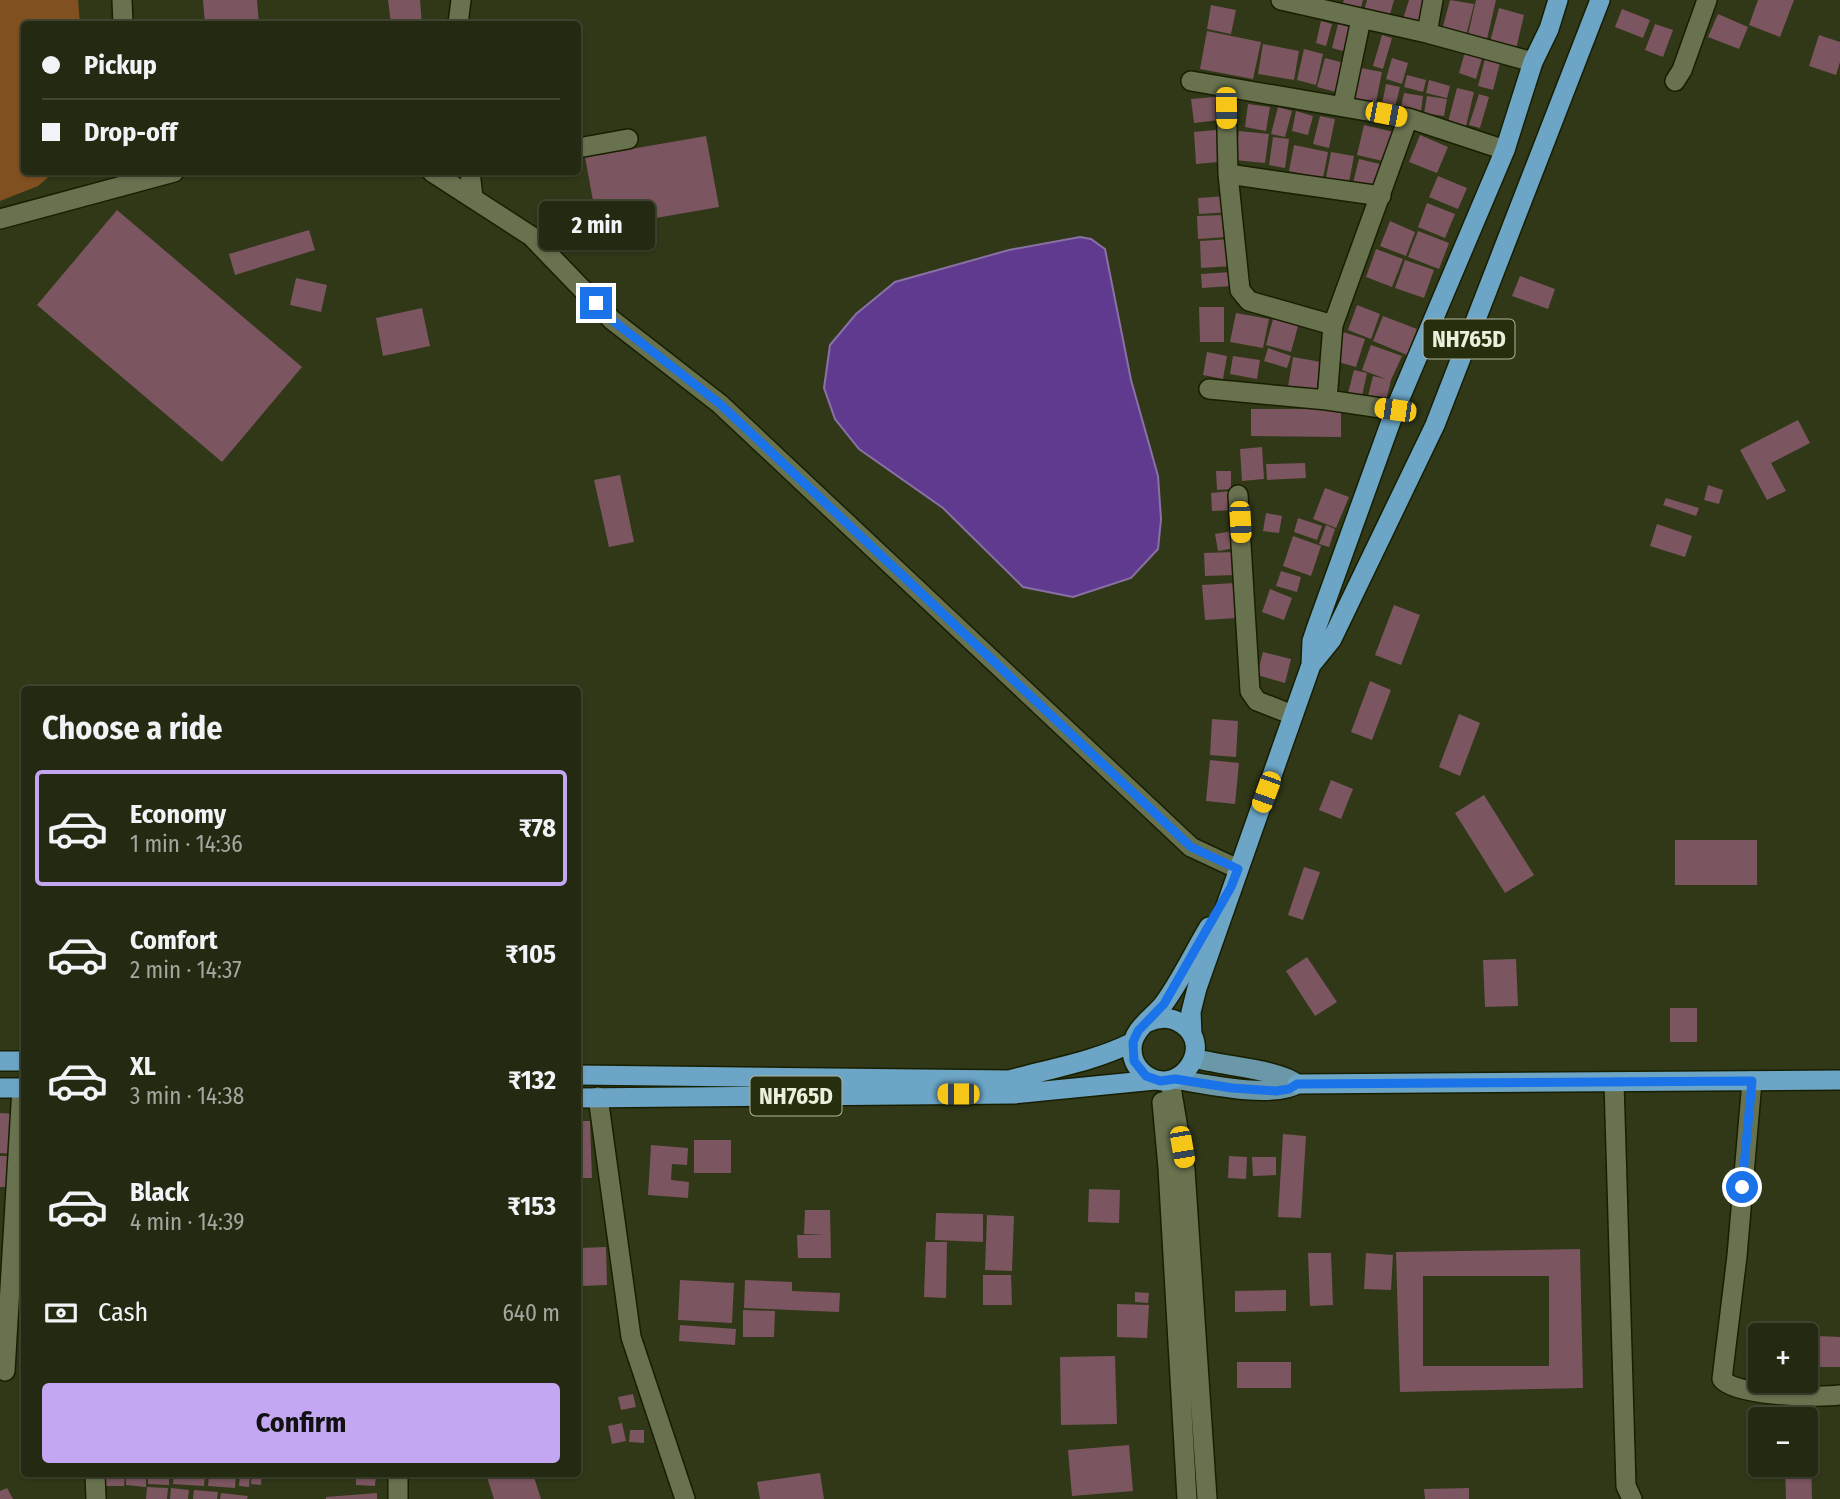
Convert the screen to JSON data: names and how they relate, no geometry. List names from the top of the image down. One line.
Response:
{"streets":{"highway":["NH765D"]},"page":{"banner":["Pickup","Drop-off"],"bubble":"2 min","heading":"Choose a ride","list":[{"name":"Economy","note":"1 min · 14:36","value":"₹78"},{"name":"Comfort","note":"2 min · 14:37","value":"₹105"},{"name":"XL","note":"3 min · 14:38","value":"₹132"},{"name":"Black","note":"4 min · 14:39","value":"₹153"}],"pay":["Cash","640 m"],"map_buttons":["+","−"],"buttons":"Confirm"}}
